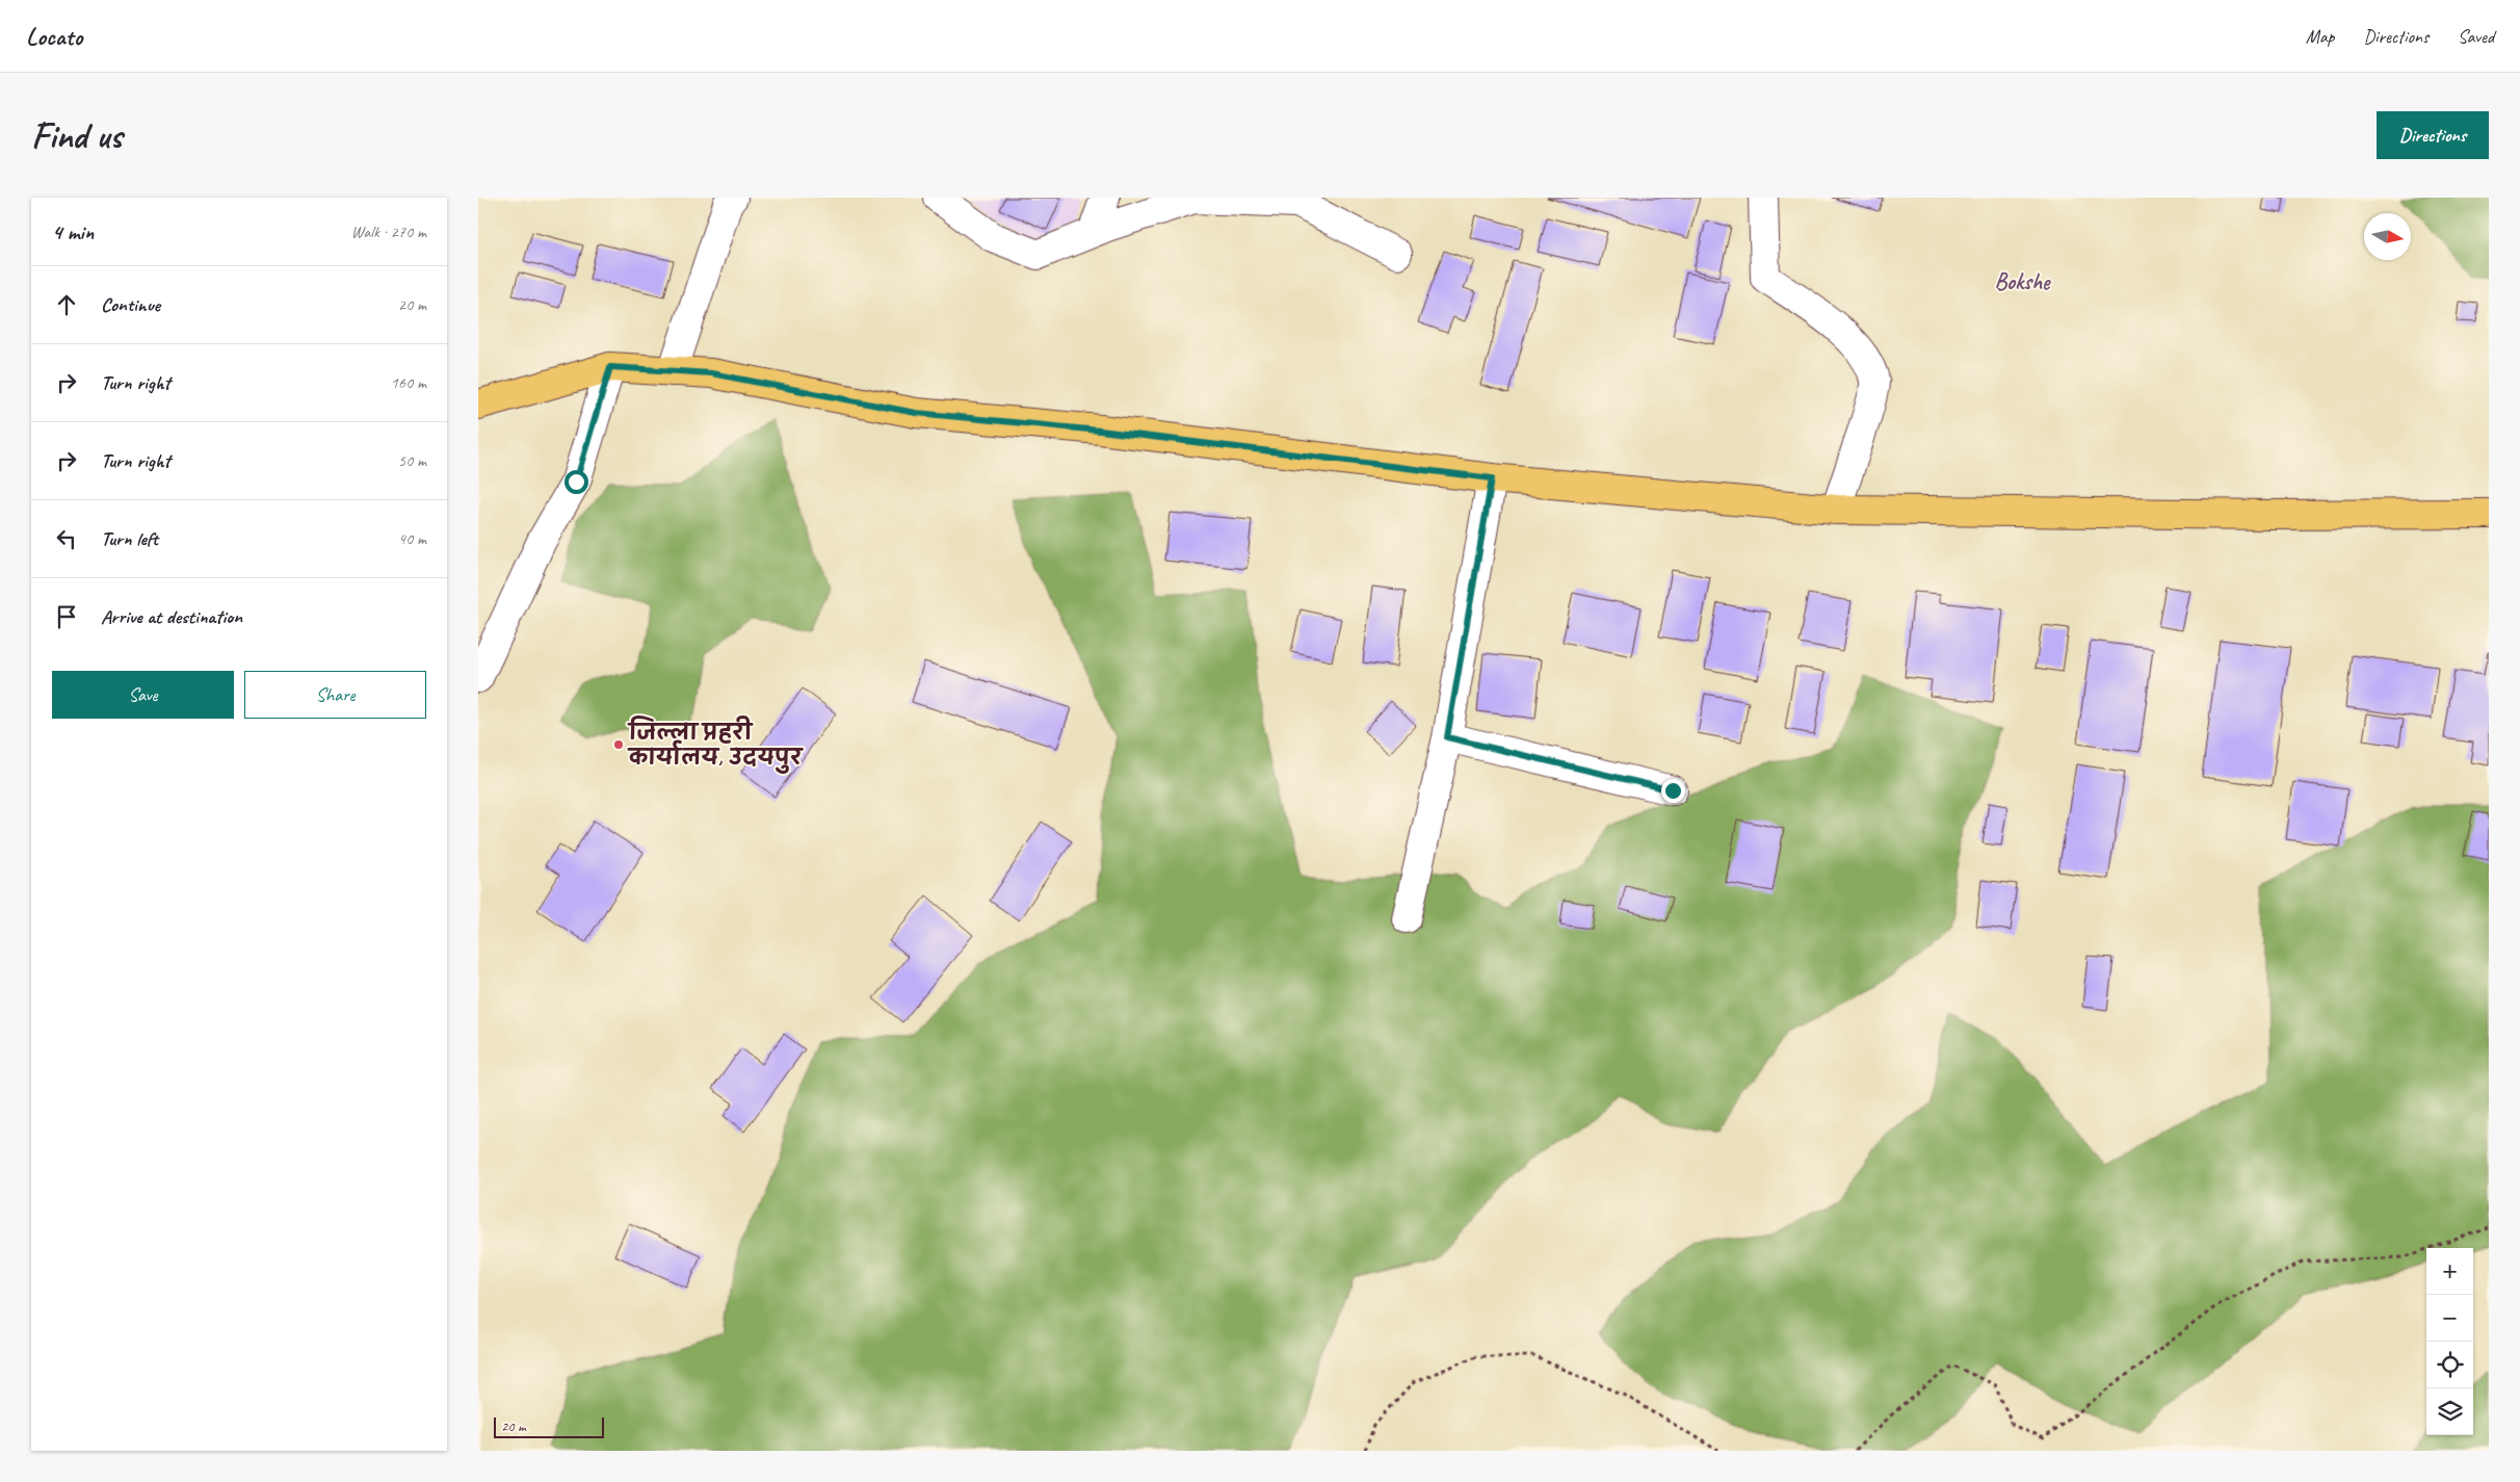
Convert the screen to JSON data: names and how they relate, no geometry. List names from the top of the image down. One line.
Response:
{"districts":["Bokshe"],"places":["जिल्ला प्रहरी कार्यालय, उदयपुर"],"scale_bar":"20 m","north":"right","page":{"header":"Locato","nav":["Map","Directions","Saved"],"buttons":["Directions",["Save","Share"]],"title":"Find us","heading":["4 min","Walk · 270 m"],"list":[["Continue","20 m"],["Turn right","160 m"],["Turn right","50 m"],["Turn left","40 m"],"Arrive at destination"],"map_buttons":["+","−"],"scale":"20 m"}}
